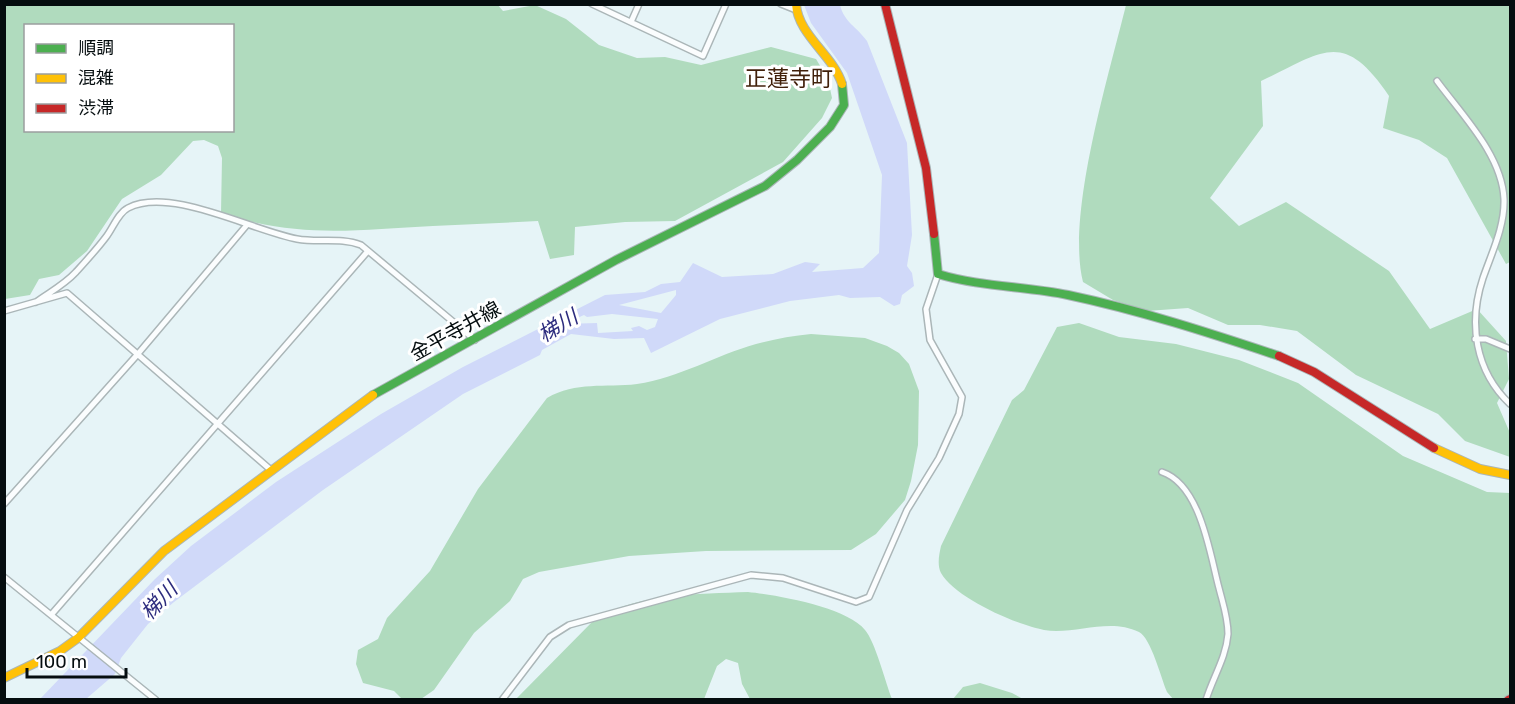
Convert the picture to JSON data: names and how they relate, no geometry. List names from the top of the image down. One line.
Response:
{"streets":{"main road":["金平寺井線"]},"districts":["正蓮寺町"],"water":["梯川"],"legend":["順調","混雑","渋滞"],"scale_bar":"100 m"}
